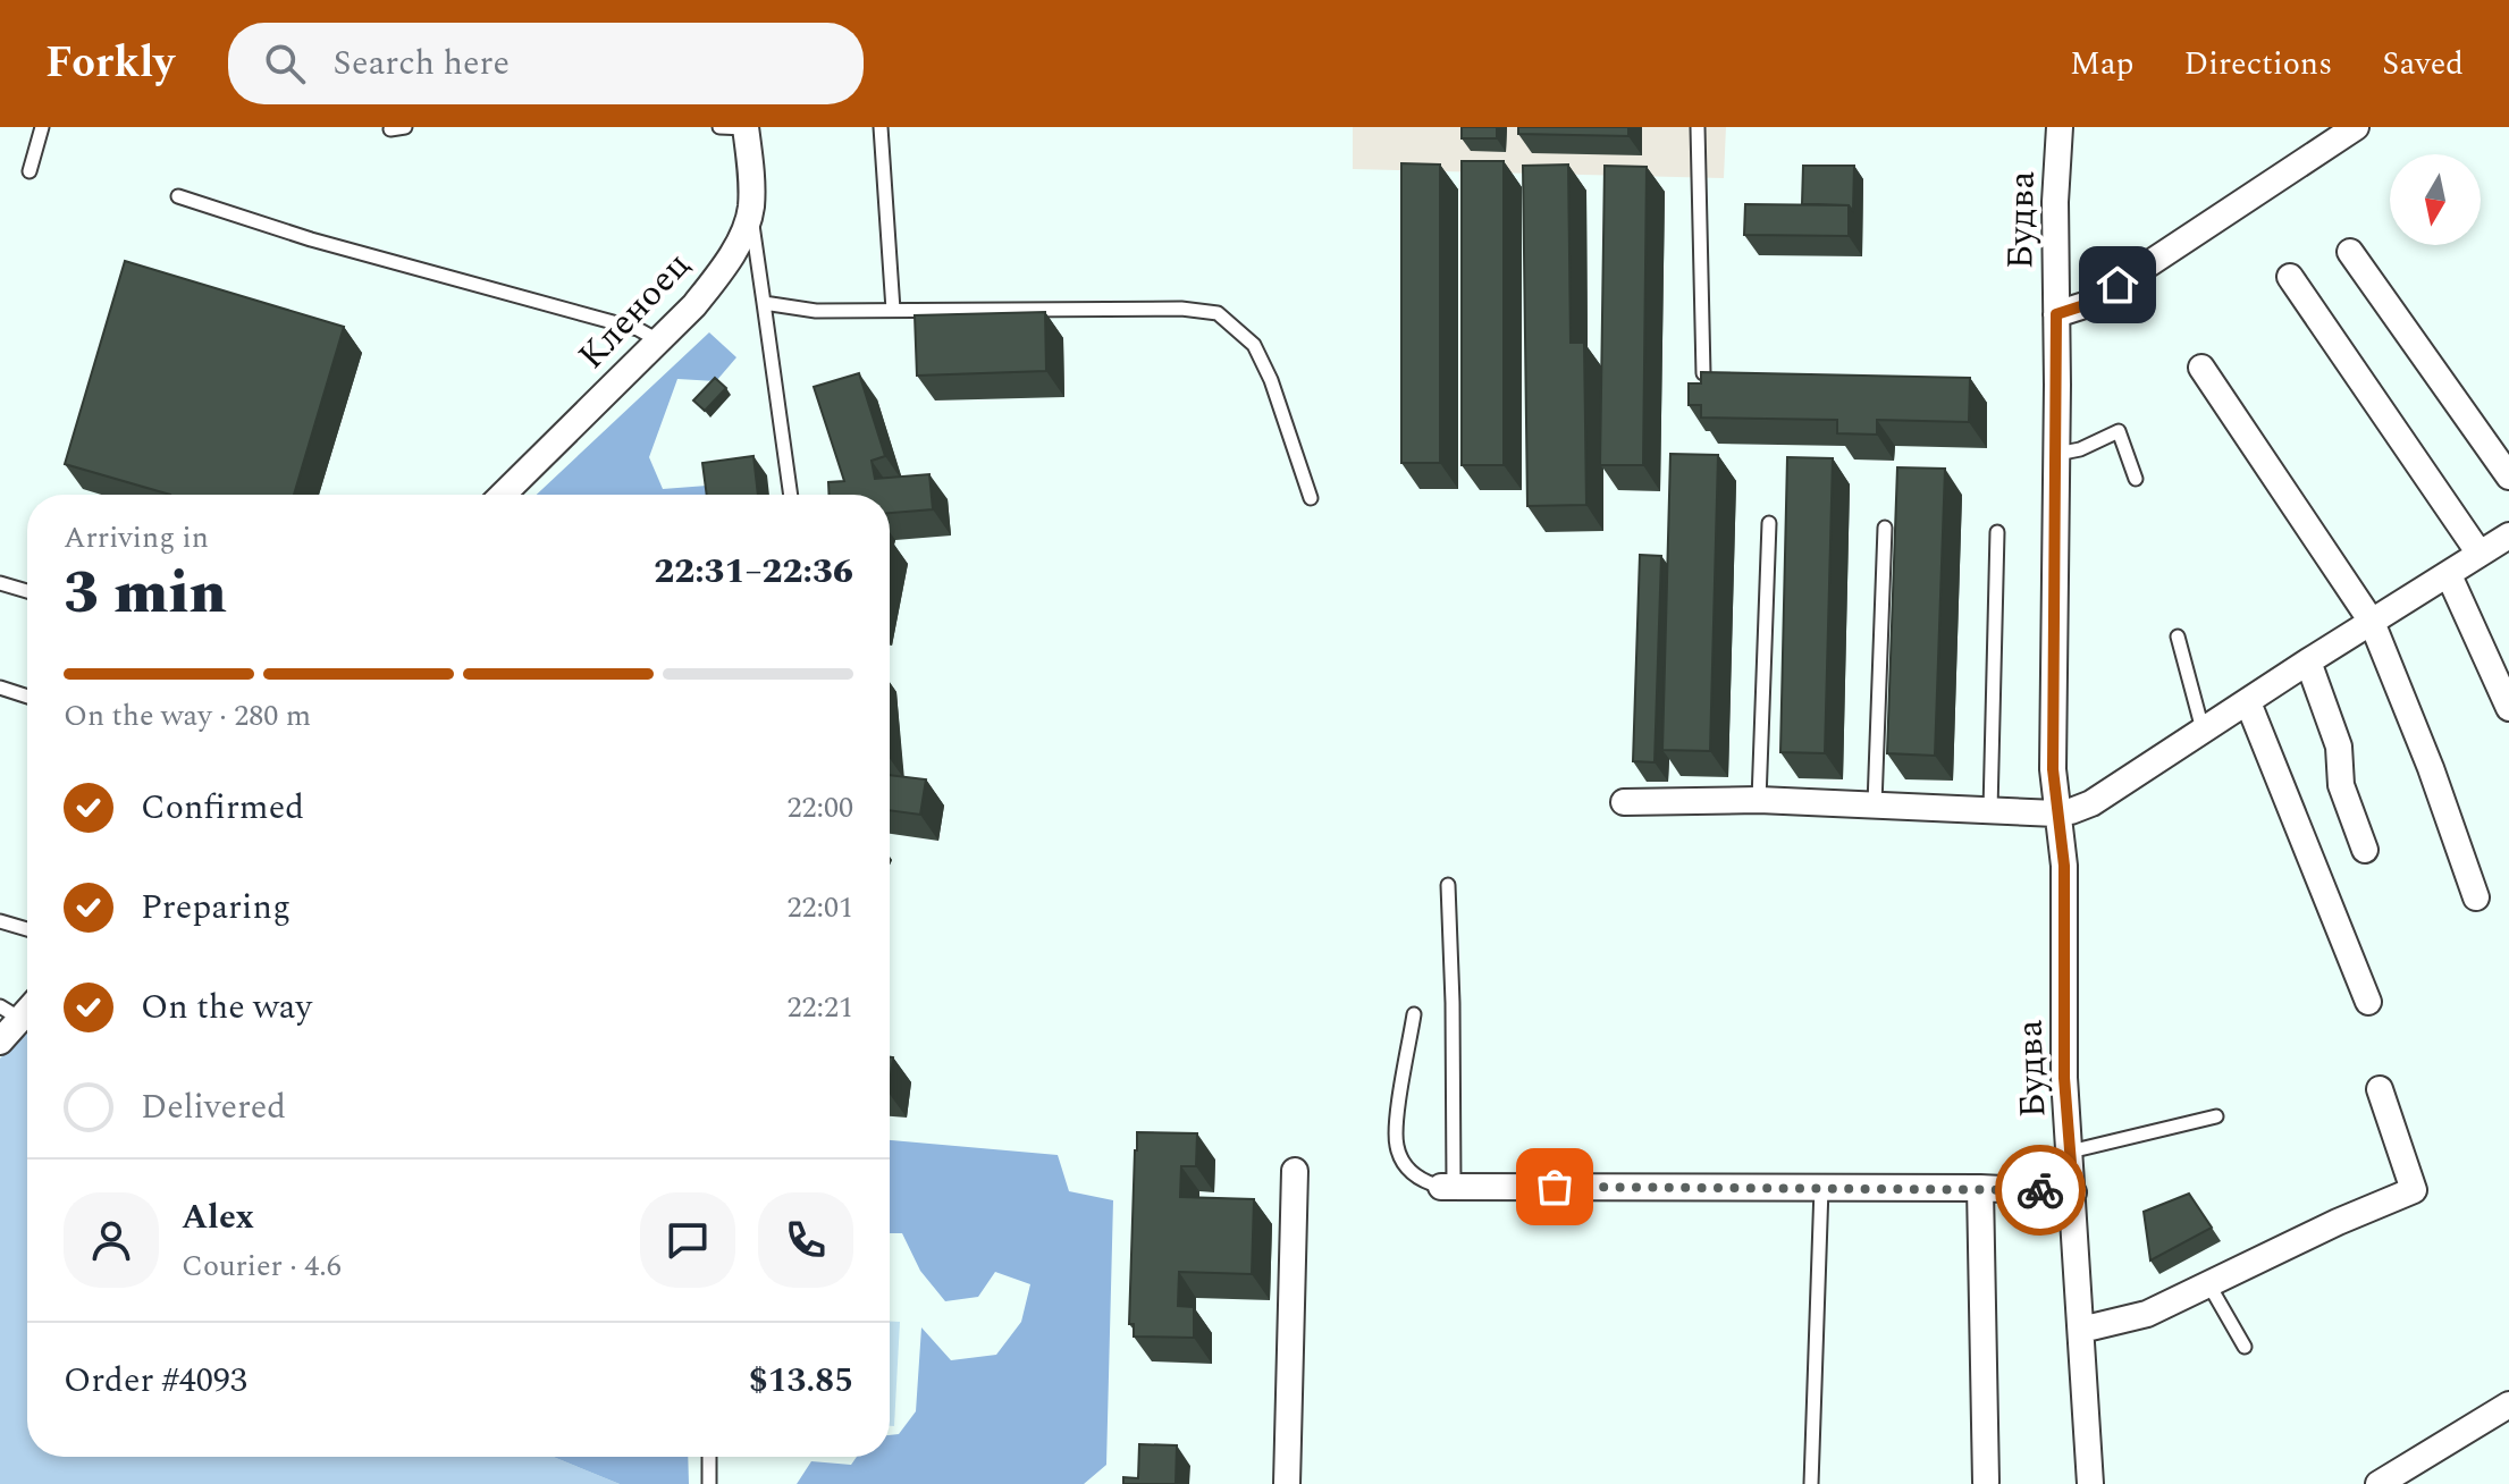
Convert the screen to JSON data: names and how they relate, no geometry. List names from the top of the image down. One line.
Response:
{"streets":{"street":["Будва","Кленоец"]},"north":"bottom","page":{"header":"Forkly","search":"Search here","nav":["Map","Directions","Saved"],"heading":["3 min","Arriving in","22:31–22:36"],"panel":["Alex","Courier · 4.6","Order #4093","$13.85"],"bar":"On the way · 280 m","list":[["Confirmed","22:00"],["Preparing","22:01"],["On the way","22:21"],"Delivered"]}}
